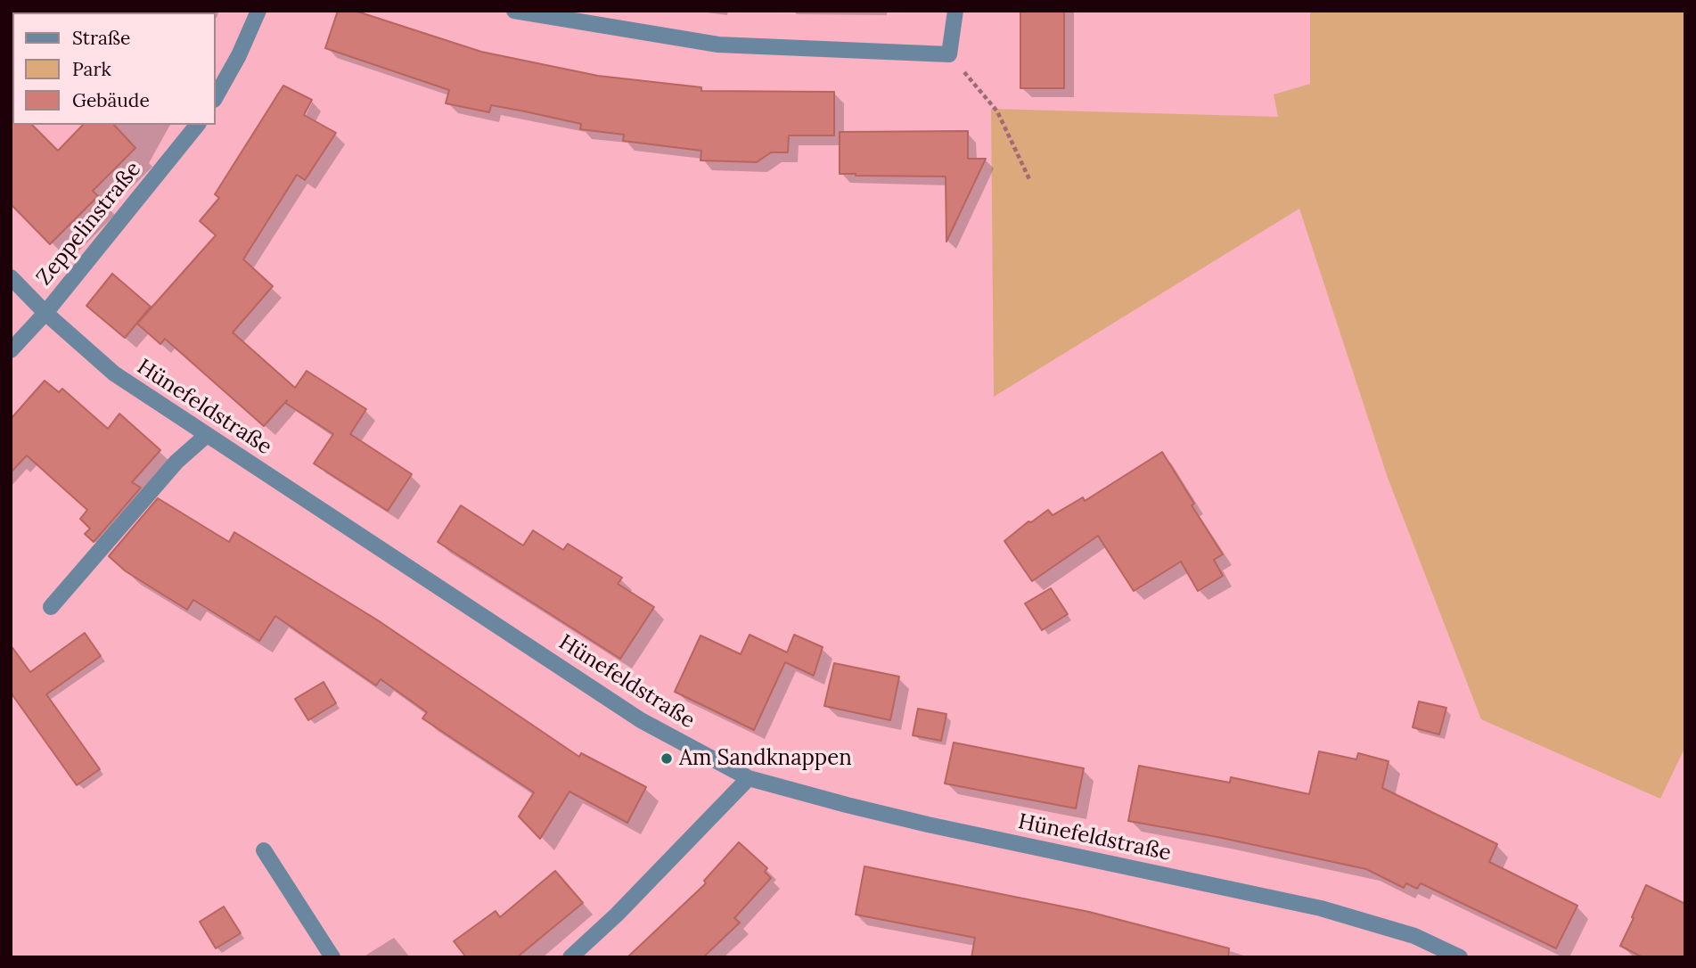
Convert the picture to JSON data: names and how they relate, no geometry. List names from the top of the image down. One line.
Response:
{"streets":{"street":["Zeppelinstraße","Hünefeldstraße"]},"crossings":[["Zeppelinstraße","Hünefeldstraße"]],"places":["Am Sandknappen"],"legend":["Straße","Park","Gebäude"]}
